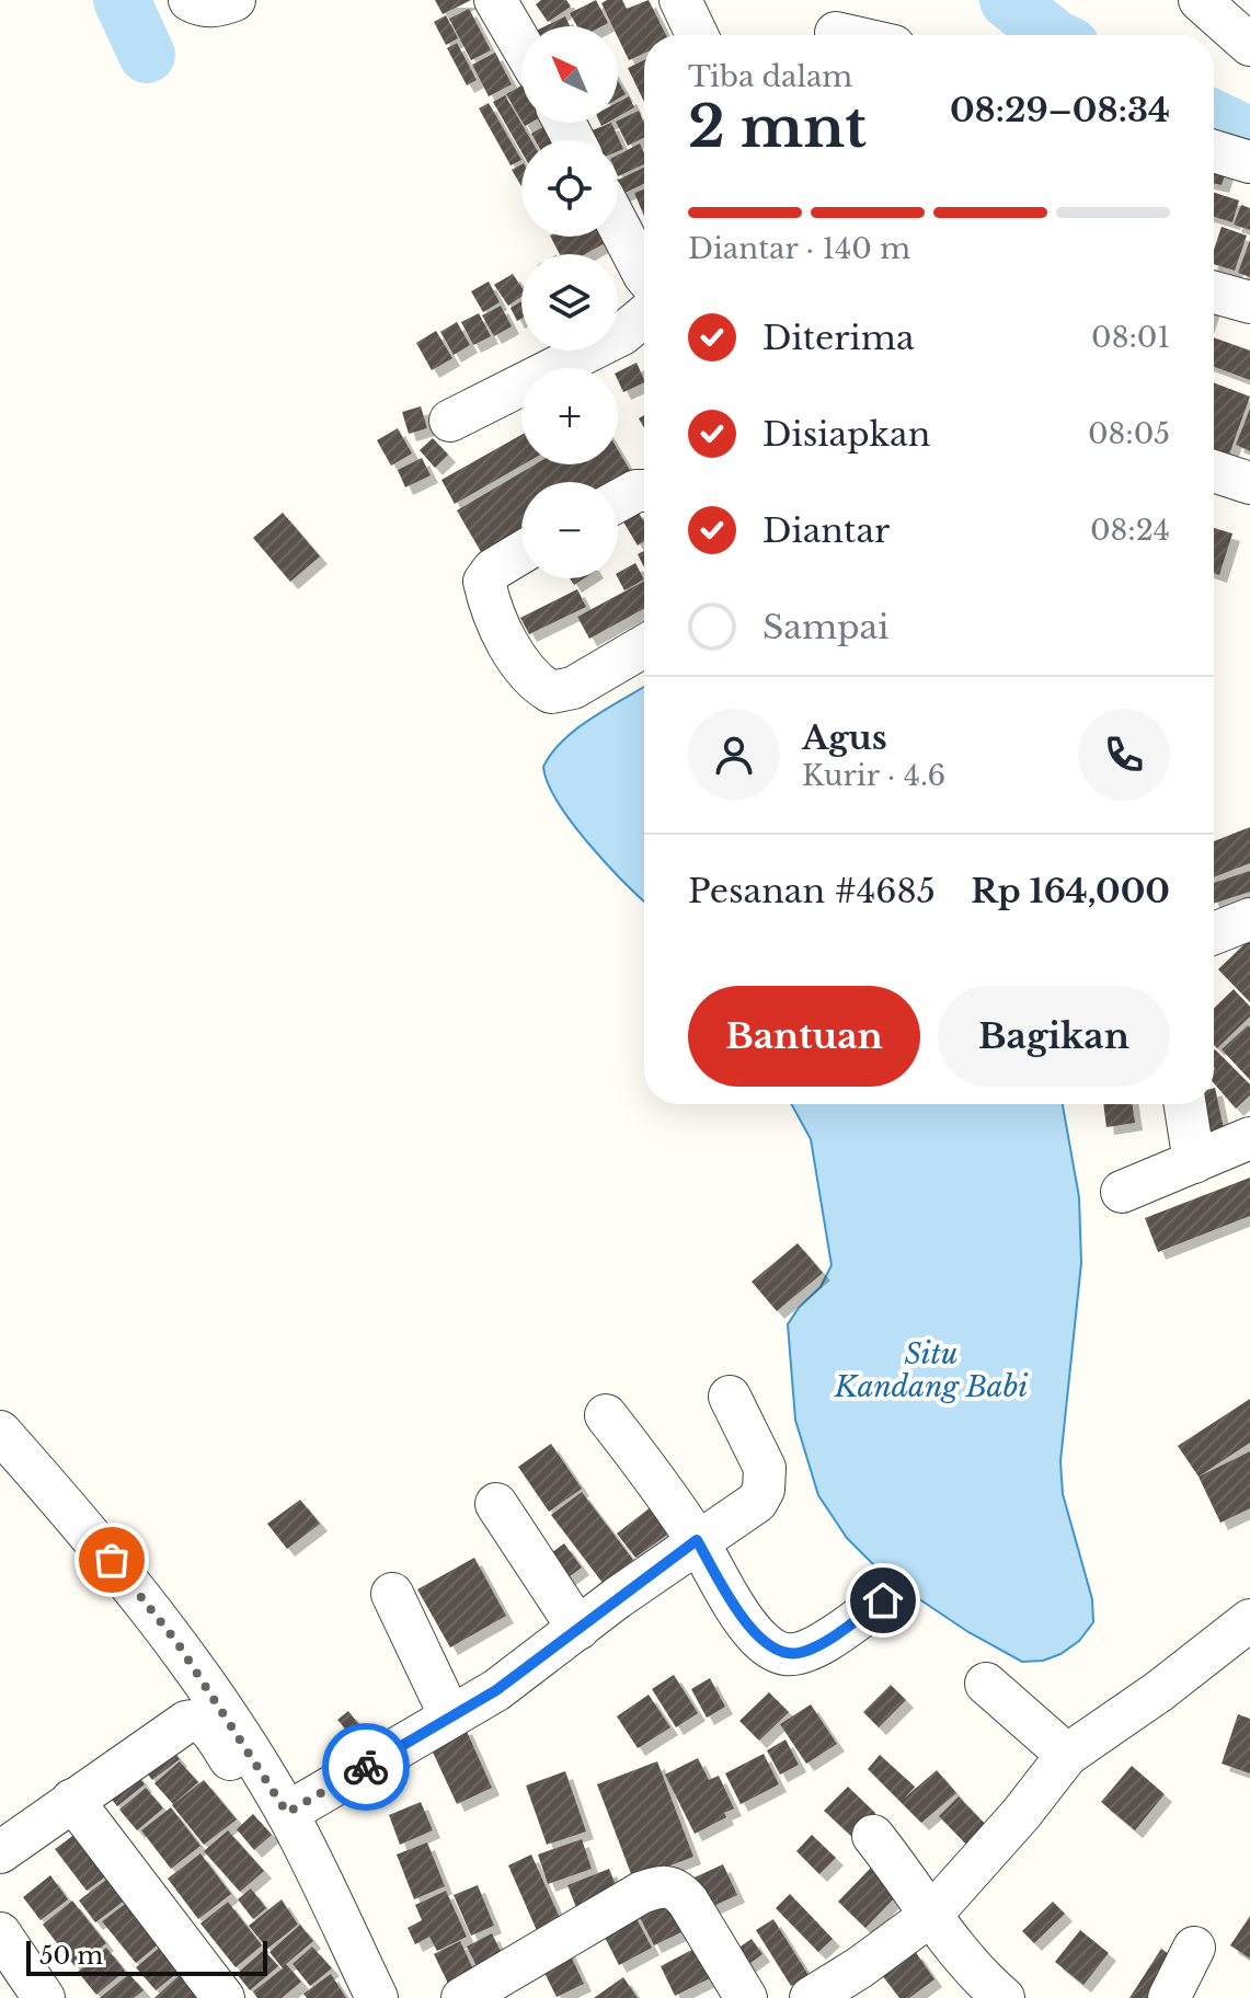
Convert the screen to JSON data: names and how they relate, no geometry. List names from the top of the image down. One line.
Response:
{"water":["Situ Kandang Babi"],"scale_bar":"50 m","north":"top left","page":{"map_buttons":["+","−"],"heading":["2 mnt","Tiba dalam","08:29–08:34"],"panel":["Agus","Kurir · 4.6","Pesanan #4685","Rp 164,000"],"bar":"Diantar · 140 m","list":[["Diterima","08:01"],["Disiapkan","08:05"],["Diantar","08:24"],"Sampai"],"buttons":["Bantuan","Bagikan"],"scale":"50 m"}}
